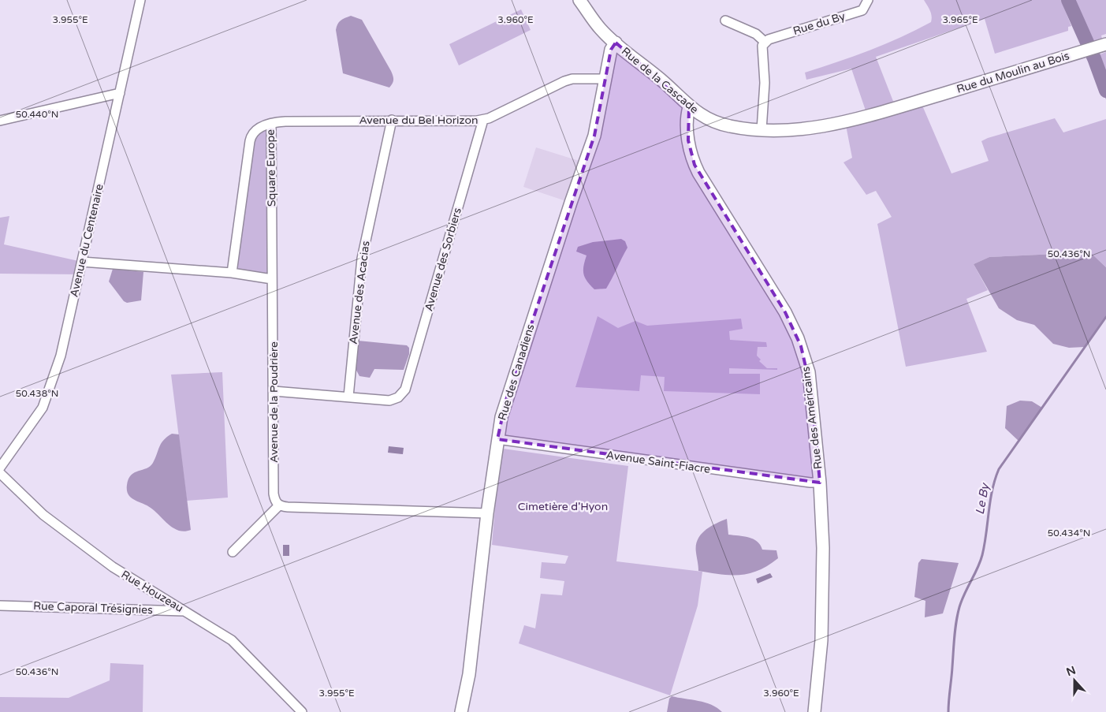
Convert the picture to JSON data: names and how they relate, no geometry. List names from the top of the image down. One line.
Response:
{"streets":{"street":["Rue du By","Rue du Moulin au Bois","Rue de la Cascade","Avenue du Bel Horizon","Square Europe","Avenue du Centenaire","Avenue des Sorbiers","Avenue des Acacias","Rue des Canadiens","Avenue de la Poudrière","Rue des Américains","Avenue Saint-Fiacre","Rue Houzeau","Rue Caporal Trésignies"]},"crossings":[["Rue du Moulin au Bois","Rue de la Cascade"],["Rue de la Cascade","Rue des Canadiens"],["Rue de la Cascade","Rue des Américains"],["Avenue du Bel Horizon","Square Europe"],["Avenue du Bel Horizon","Avenue des Sorbiers"],["Avenue du Bel Horizon","Avenue des Acacias"],["Avenue du Bel Horizon","Rue des Canadiens"],["Square Europe","Avenue de la Poudrière"],["Avenue des Sorbiers","Avenue des Acacias"],["Rue des Canadiens","Avenue Saint-Fiacre"],["Rue des Américains","Avenue Saint-Fiacre"],["Rue Houzeau","Rue Caporal Trésignies"]],"water":["Le By"],"parks":["Cimetière d'Hyon"],"north":"top","coordinates":["3.955°E","3.960°E","3.965°E","50.440°N","50.436°N","50.438°N","50.434°N"]}
